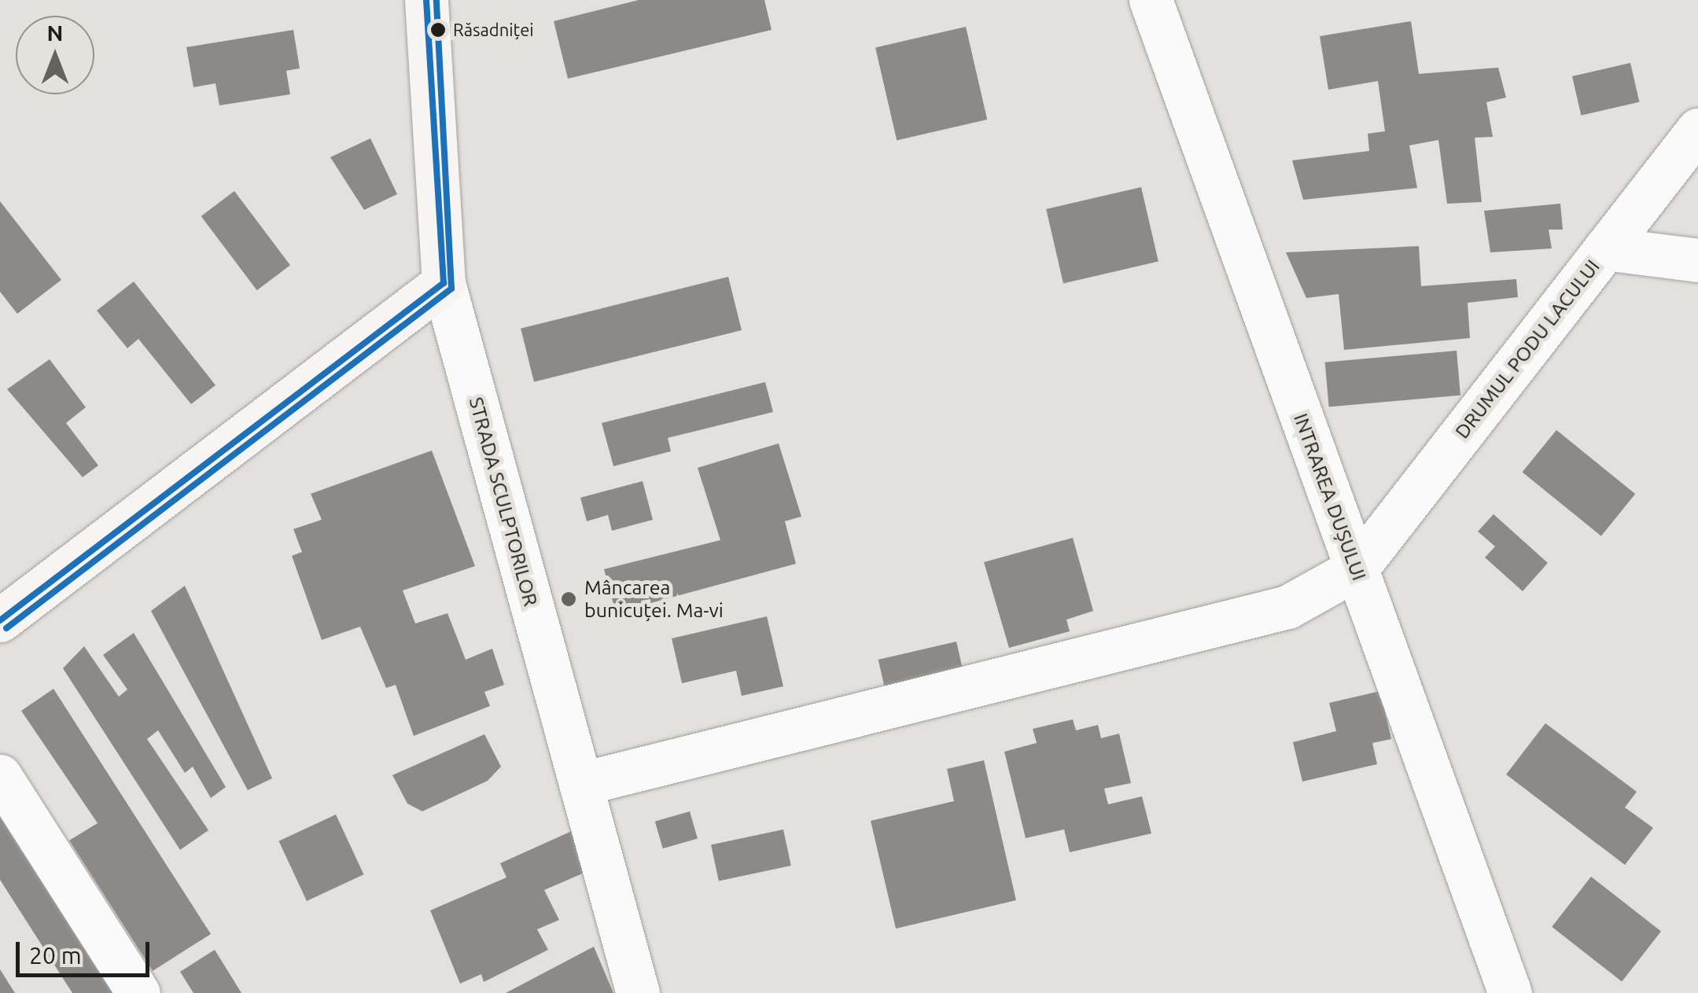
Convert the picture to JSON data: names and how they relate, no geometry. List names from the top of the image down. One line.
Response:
{"streets":{"main road":["STRADA SCULPTORILOR"],"street":["DRUMUL PODU LACULUI","INTRAREA DUȘULUI"]},"crossings":[["DRUMUL PODU LACULUI","INTRAREA DUȘULUI"]],"places":["Răsadniței","Mâncarea bunicuței. Ma-vi"],"scale_bar":"20 m","north":"top"}
